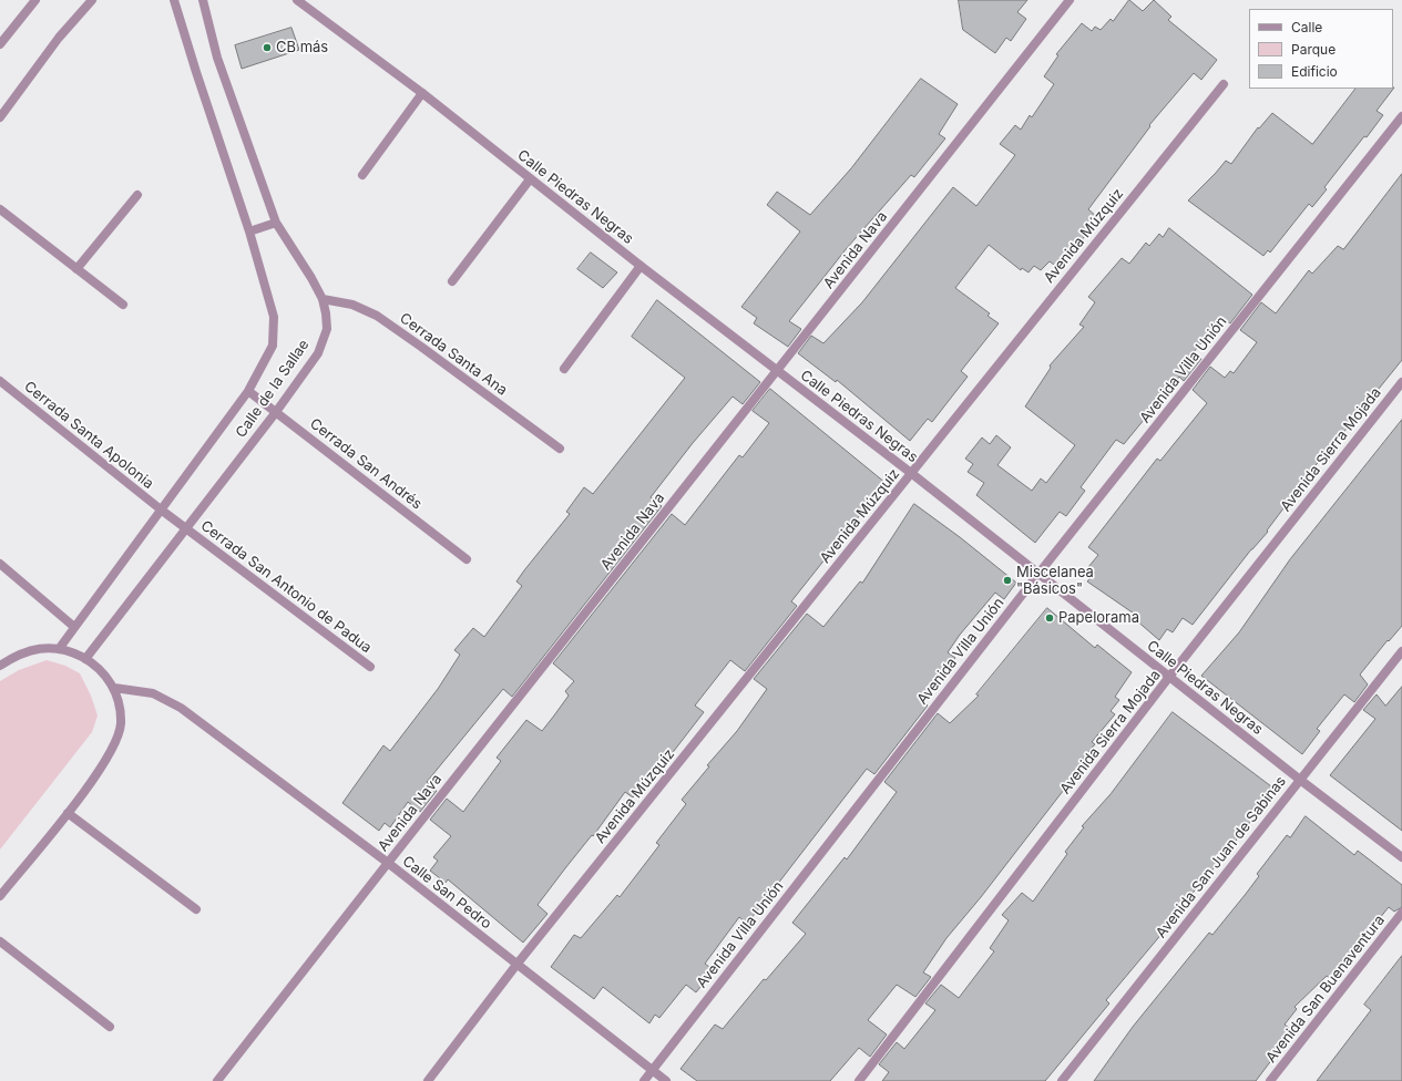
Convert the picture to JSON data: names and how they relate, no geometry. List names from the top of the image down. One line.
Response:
{"streets":{"street":["Calle Piedras Negras","Avenida Múzquiz","Avenida Nava","Cerrada Santa Ana","Avenida Villa Unión","Calle de la Sallae","Cerrada Santa Apolonia","Avenida Sierra Mojada","Cerrada San Andrés","Cerrada San Antonio de Padua","Avenida San Juan de Sabinas","Calle San Pedro","Avenida San Buenaventura"]},"crossings":[["Calle Piedras Negras","Avenida Múzquiz"],["Calle Piedras Negras","Avenida Nava"],["Calle Piedras Negras","Avenida Villa Unión"],["Calle Piedras Negras","Avenida Sierra Mojada"],["Calle Piedras Negras","Avenida San Juan de Sabinas"],["Avenida Múzquiz","Calle San Pedro"],["Avenida Nava","Calle San Pedro"],["Cerrada Santa Ana","Calle de la Sallae"],["Avenida Villa Unión","Calle San Pedro"],["Calle de la Sallae","Cerrada Santa Apolonia"],["Calle de la Sallae","Cerrada San Andrés"],["Calle de la Sallae","Cerrada San Antonio de Padua"],["Cerrada Santa Apolonia","Cerrada San Antonio de Padua"]],"places":["CB más","Miscelanea \"Básicos\"","Papelorama"],"legend":["Calle","Parque","Edificio"]}
